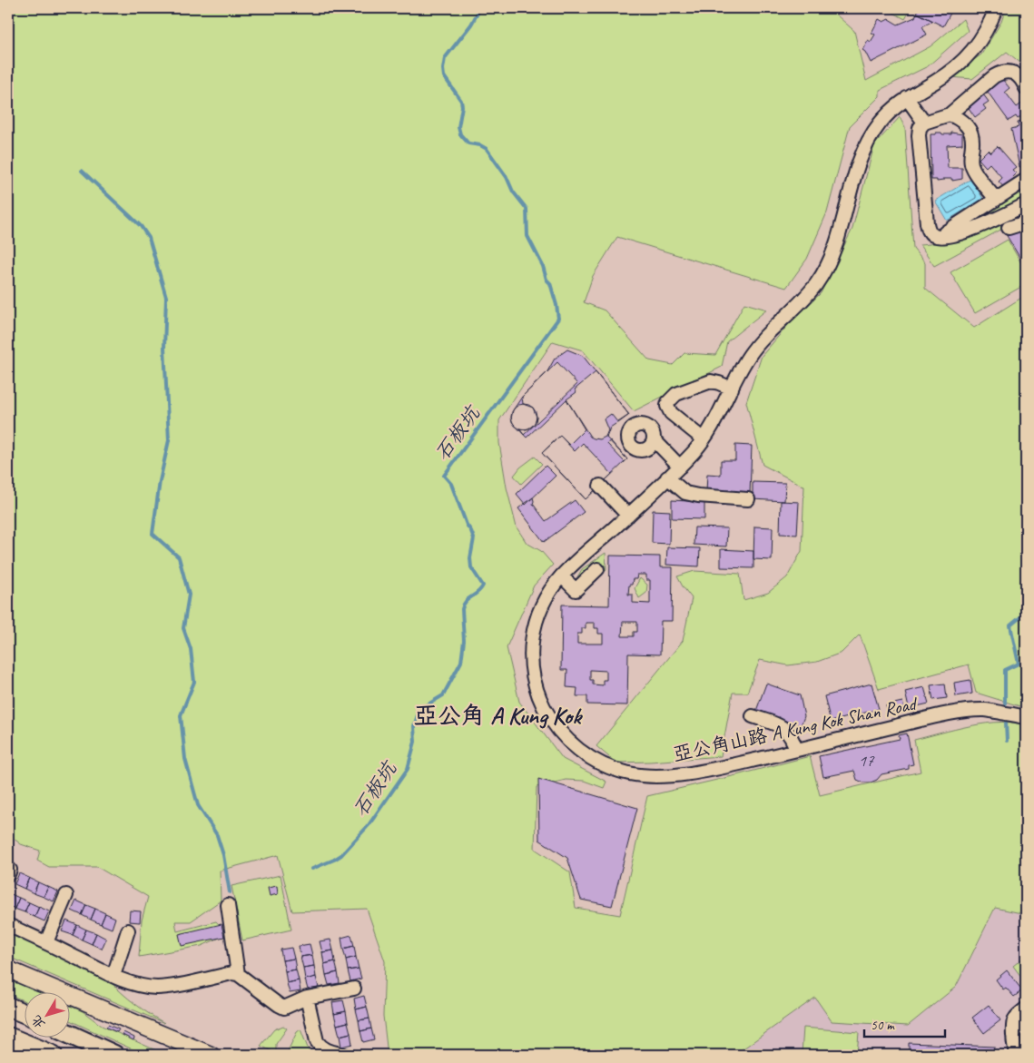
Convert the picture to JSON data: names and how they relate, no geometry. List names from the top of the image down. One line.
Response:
{"streets":{"street":["亞公角山路 A Kung Kok Shan Road"]},"districts":["亞公角 A Kung Kok"],"water":["石板坑"],"house_numbers":["17"],"scale_bar":"50 m","north":"bottom left"}
